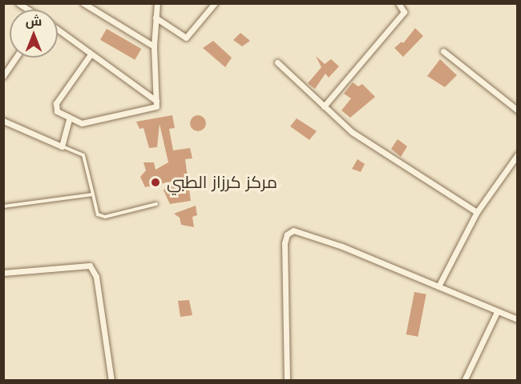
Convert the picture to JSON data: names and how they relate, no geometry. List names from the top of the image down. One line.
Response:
{"places":["مركز كرزاز الطبي"],"north":"top"}
